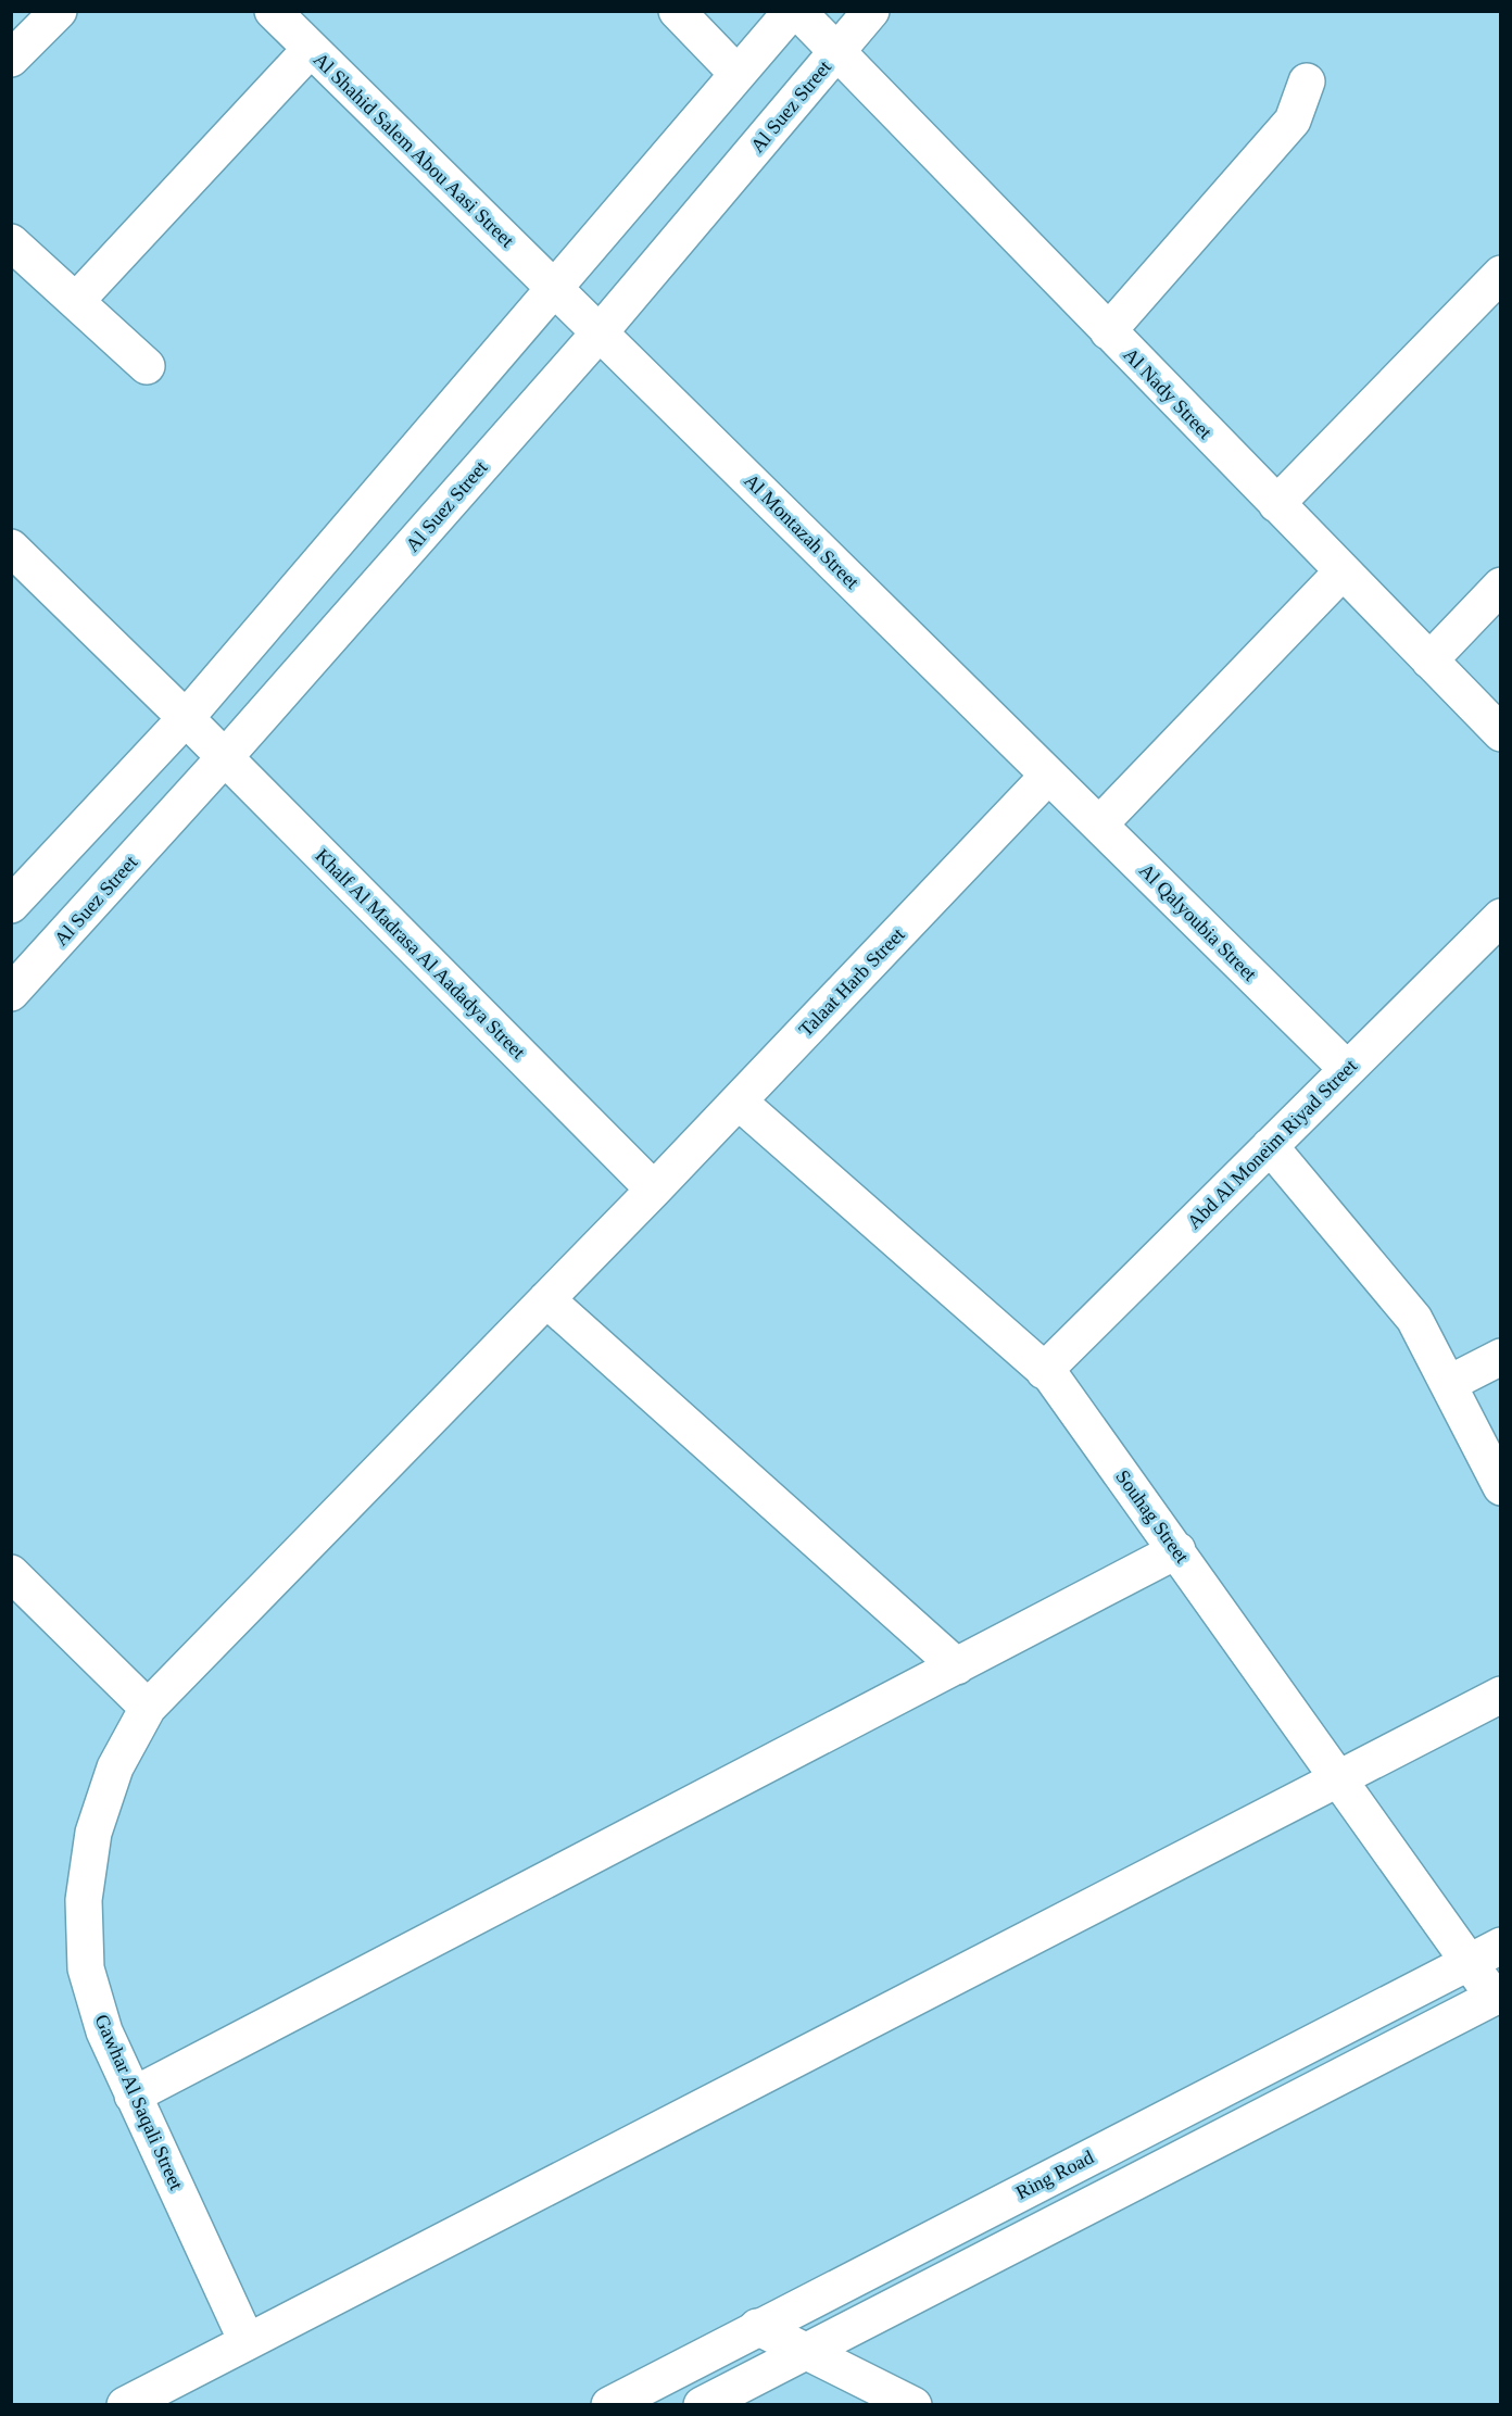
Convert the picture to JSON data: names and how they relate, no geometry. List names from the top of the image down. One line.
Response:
{"streets":{"street":["Al Suez Street","Al Shahid Salem Abou Aasi Street","Al Nady Street","Al Montazah Street","Al Qalyoubia Street","Khalf Al Madrasa Al Aadadya Street","Talaat Harb Street","Abd Al Moneim Riyad Street","Souhag Street","Gawhar Al Saqali Street","Ring Road"]},"crossings":[["Al Suez Street","Al Nady Street"],["Al Suez Street","Al Montazah Street"],["Al Suez Street","Khalf Al Madrasa Al Aadadya Street"],["Al Shahid Salem Abou Aasi Street","Al Montazah Street"],["Al Montazah Street","Al Qalyoubia Street"],["Al Montazah Street","Talaat Harb Street"],["Al Qalyoubia Street","Talaat Harb Street"],["Al Qalyoubia Street","Abd Al Moneim Riyad Street"],["Khalf Al Madrasa Al Aadadya Street","Talaat Harb Street"],["Talaat Harb Street","Souhag Street"],["Talaat Harb Street","Gawhar Al Saqali Street"],["Abd Al Moneim Riyad Street","Souhag Street"],["Souhag Street","Ring Road"]]}
